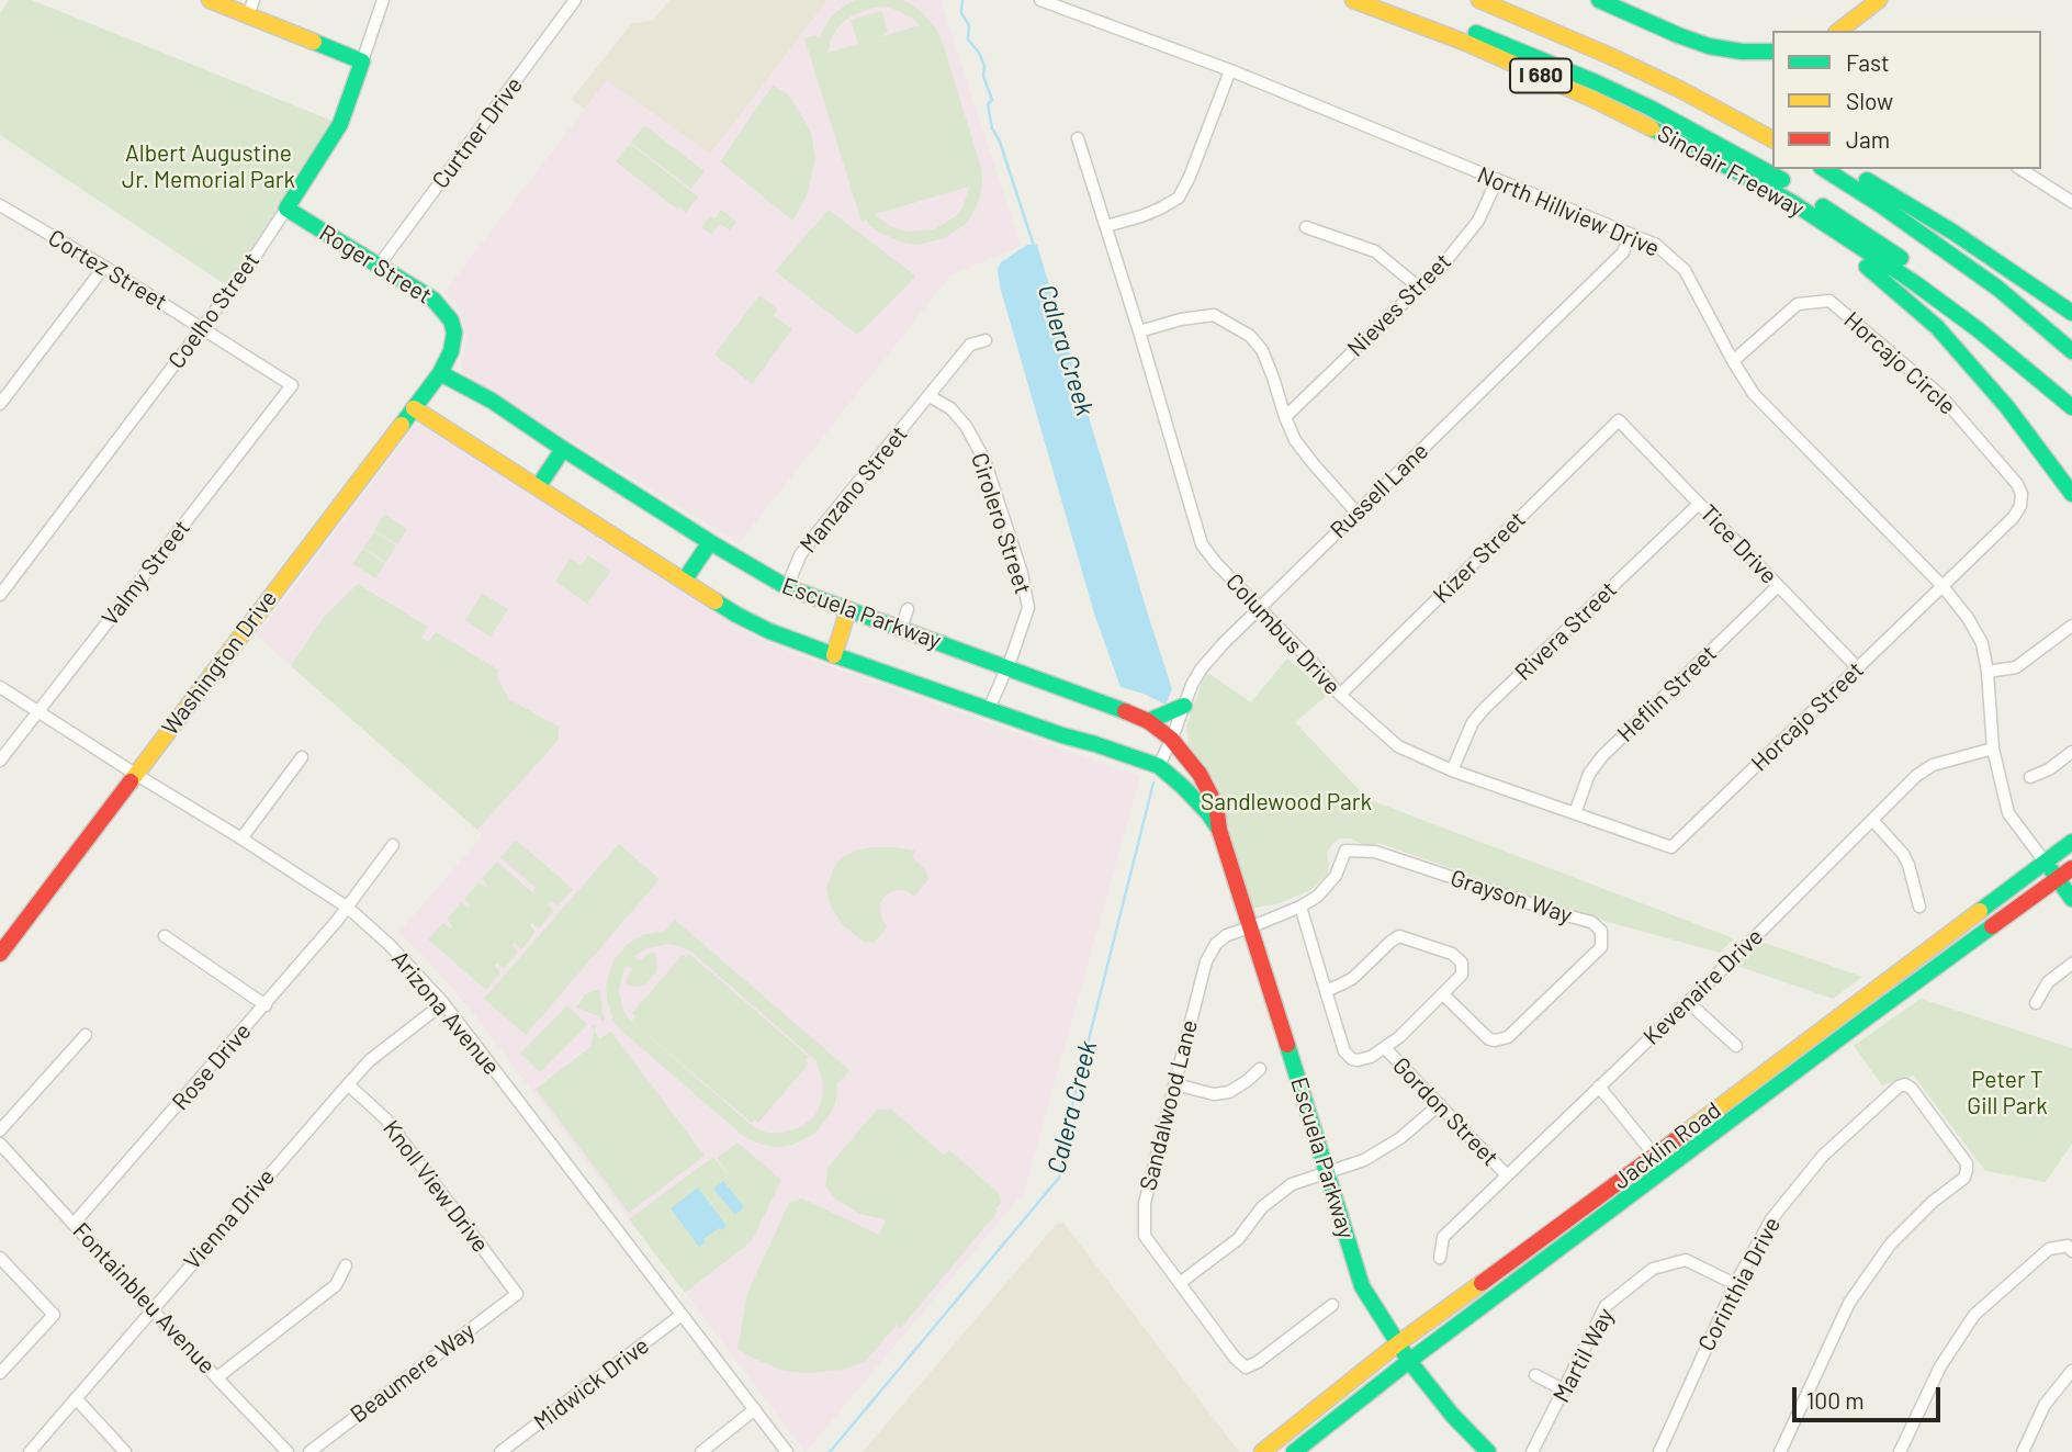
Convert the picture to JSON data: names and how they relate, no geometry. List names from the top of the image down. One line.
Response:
{"streets":{"main road":["I 680","Sinclair Freeway","North Hillview Drive","Roger Street","Coelho Street","Escuela Parkway","Washington Drive","Jacklin Road"],"street":["Curtner Drive","Cortez Street","Nieves Street","Horcajo Circle","Manzano Street","Russell Lane","Cirolero Street","Tice Drive","Kizer Street","Valmy Street","Rivera Street","Columbus Drive","Heflin Street","Horcajo Street","Grayson Way","Kevenaire Drive","Arizona Avenue","Rose Drive","Sandalwood Lane","Gordon Street","Knoll View Drive","Vienna Drive","Corinthia Drive","Fontainbleu Avenue","Martil Way","Beaumere Way","Midwick Drive"]},"crossings":[["Curtner Drive","Roger Street"],["North Hillview Drive","Nieves Street"],["North Hillview Drive","Horcajo Circle"],["North Hillview Drive","Russell Lane"],["North Hillview Drive","Horcajo Street"],["North Hillview Drive","Kevenaire Drive"],["North Hillview Drive","Jacklin Road"],["Roger Street","Coelho Street"],["Roger Street","Escuela Parkway"],["Roger Street","Washington Drive"],["Cortez Street","Coelho Street"],["Cortez Street","Valmy Street"],["Horcajo Circle","Horcajo Street"],["Manzano Street","Cirolero Street"],["Manzano Street","Escuela Parkway"],["Russell Lane","Escuela Parkway"],["Russell Lane","Columbus Drive"],["Cirolero Street","Escuela Parkway"],["Tice Drive","Kizer Street"],["Tice Drive","Rivera Street"],["Tice Drive","Heflin Street"],["Tice Drive","Horcajo Street"],["Kizer Street","Columbus Drive"],["Valmy Street","Arizona Avenue"],["Escuela Parkway","Washington Drive"],["Escuela Parkway","Sandalwood Lane"],["Escuela Parkway","Jacklin Road"],["Rivera Street","Columbus Drive"],["Columbus Drive","Heflin Street"],["Columbus Drive","Horcajo Street"],["Washington Drive","Arizona Avenue"],["Grayson Way","Sandalwood Lane"],["Kevenaire Drive","Gordon Street"],["Arizona Avenue","Rose Drive"],["Arizona Avenue","Vienna Drive"],["Arizona Avenue","Midwick Drive"],["Rose Drive","Fontainbleu Avenue"],["Knoll View Drive","Vienna Drive"],["Knoll View Drive","Beaumere Way"],["Vienna Drive","Fontainbleu Avenue"],["Corinthia Drive","Martil Way"]],"water":["Calera Creek"],"parks":["Albert Augustine Jr. Memorial Park","Sandlewood Park","Peter T Gill Park"],"legend":["Fast","Slow","Jam"],"scale_bar":"100 m"}
